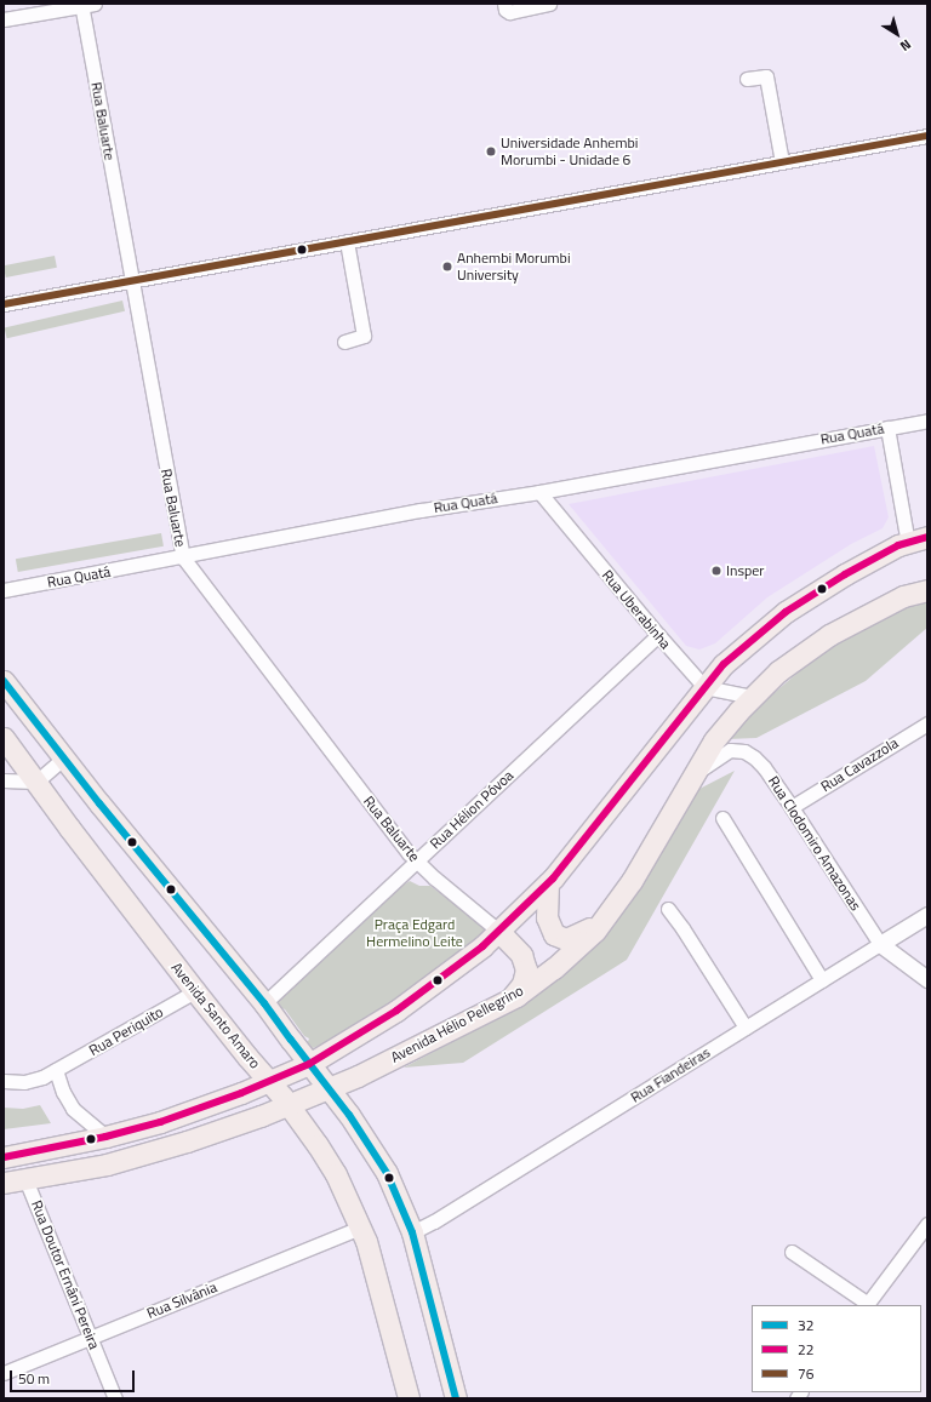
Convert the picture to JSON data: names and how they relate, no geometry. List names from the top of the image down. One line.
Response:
{"streets":{"main road":["Avenida Santo Amaro","Avenida Hélio Pellegrino"],"street":["Rua Baluarte","Rua Quatá","Rua Uberabinha","Rua Cavazzola","Rua Hélion Póvoa","Rua Clodomiro Amazonas","Rua Periquito","Rua Fiandeiras","Rua Doutor Ernâni Pereira","Rua Silvânia"]},"crossings":[["Rua Baluarte","Rua Quatá"],["Rua Baluarte","Rua Hélion Póvoa"],["Rua Quatá","Rua Uberabinha"],["Rua Uberabinha","Rua Hélion Póvoa"],["Rua Cavazzola","Rua Clodomiro Amazonas"],["Rua Clodomiro Amazonas","Avenida Hélio Pellegrino"],["Rua Clodomiro Amazonas","Rua Fiandeiras"],["Avenida Santo Amaro","Avenida Hélio Pellegrino"],["Avenida Santo Amaro","Rua Periquito"],["Avenida Santo Amaro","Rua Silvânia"],["Avenida Hélio Pellegrino","Rua Doutor Ernâni Pereira"],["Rua Doutor Ernâni Pereira","Rua Silvânia"]],"parks":["Praça Edgard Hermelino Leite"],"places":["Universidade Anhembi Morumbi - Unidade 6","Anhembi Morumbi University","Insper"],"lines":["transit line 76","transit line 22","transit line 32"],"legend":["32","22","76"],"scale_bar":"50 m","north":"bottom right"}
